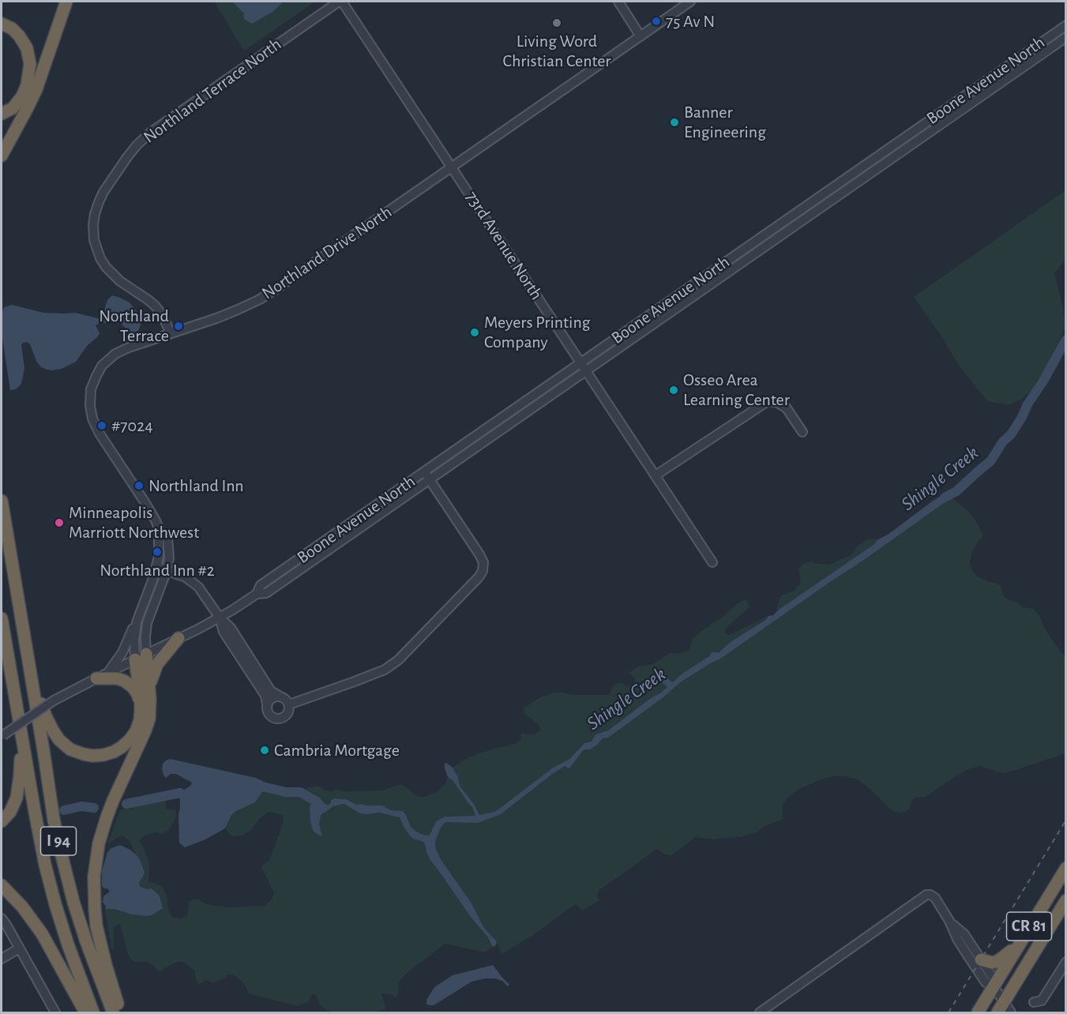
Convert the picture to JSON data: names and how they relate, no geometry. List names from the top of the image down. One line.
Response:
{"streets":{"highway":["I 94","CR 81"],"street":["Boone Avenue North","Northland Terrace North","73rd Avenue North","Northland Drive North"]},"crossings":[["Boone Avenue North","73rd Avenue North"],["Boone Avenue North","Northland Drive North"],["Northland Terrace North","73rd Avenue North"],["Northland Terrace North","Northland Drive North"],["73rd Avenue North","Northland Drive North"]],"water":["Shingle Creek"],"places":["75 Av N","Living Word Christian Center","Banner Engineering","Northland Terrace","Meyers Printing Company","Osseo Area Learning Center","#7024","Northland Inn","Minneapolis Marriott Northwest","Northland Inn #2","Cambria Mortgage"]}
